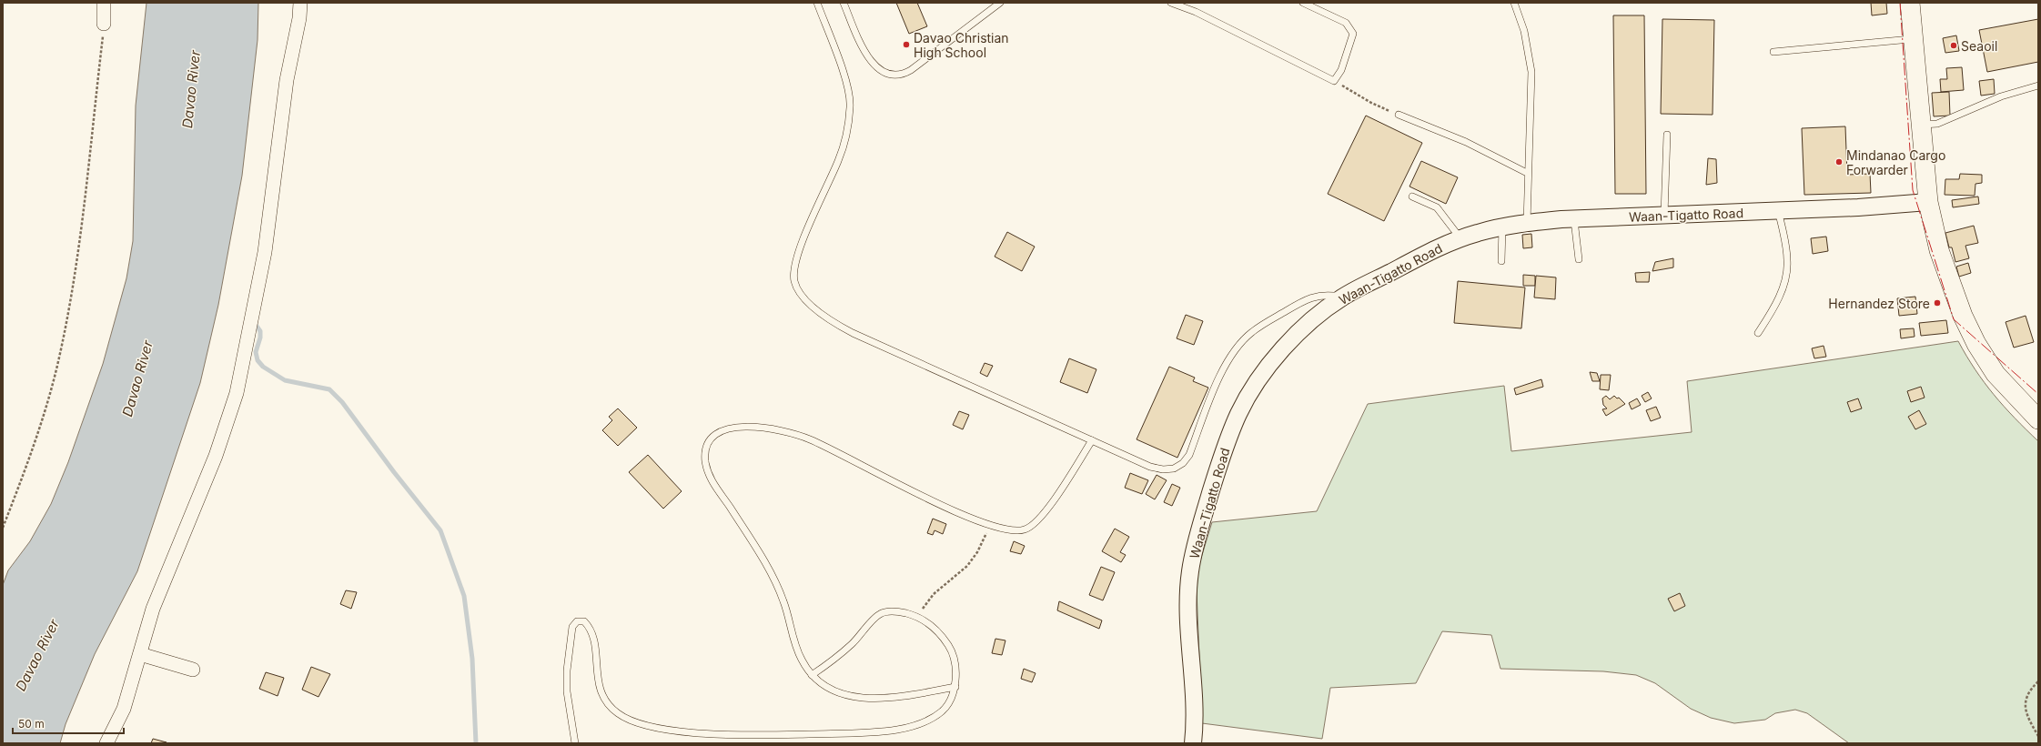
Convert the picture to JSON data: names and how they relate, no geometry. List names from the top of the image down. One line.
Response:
{"streets":{"street":["Waan-Tigatto Road"]},"water":["Davao River"],"places":["Davao Christian High School","Seaoil","Mindanao Cargo Forwarder","Hernandez Store"],"scale_bar":"50 m"}
